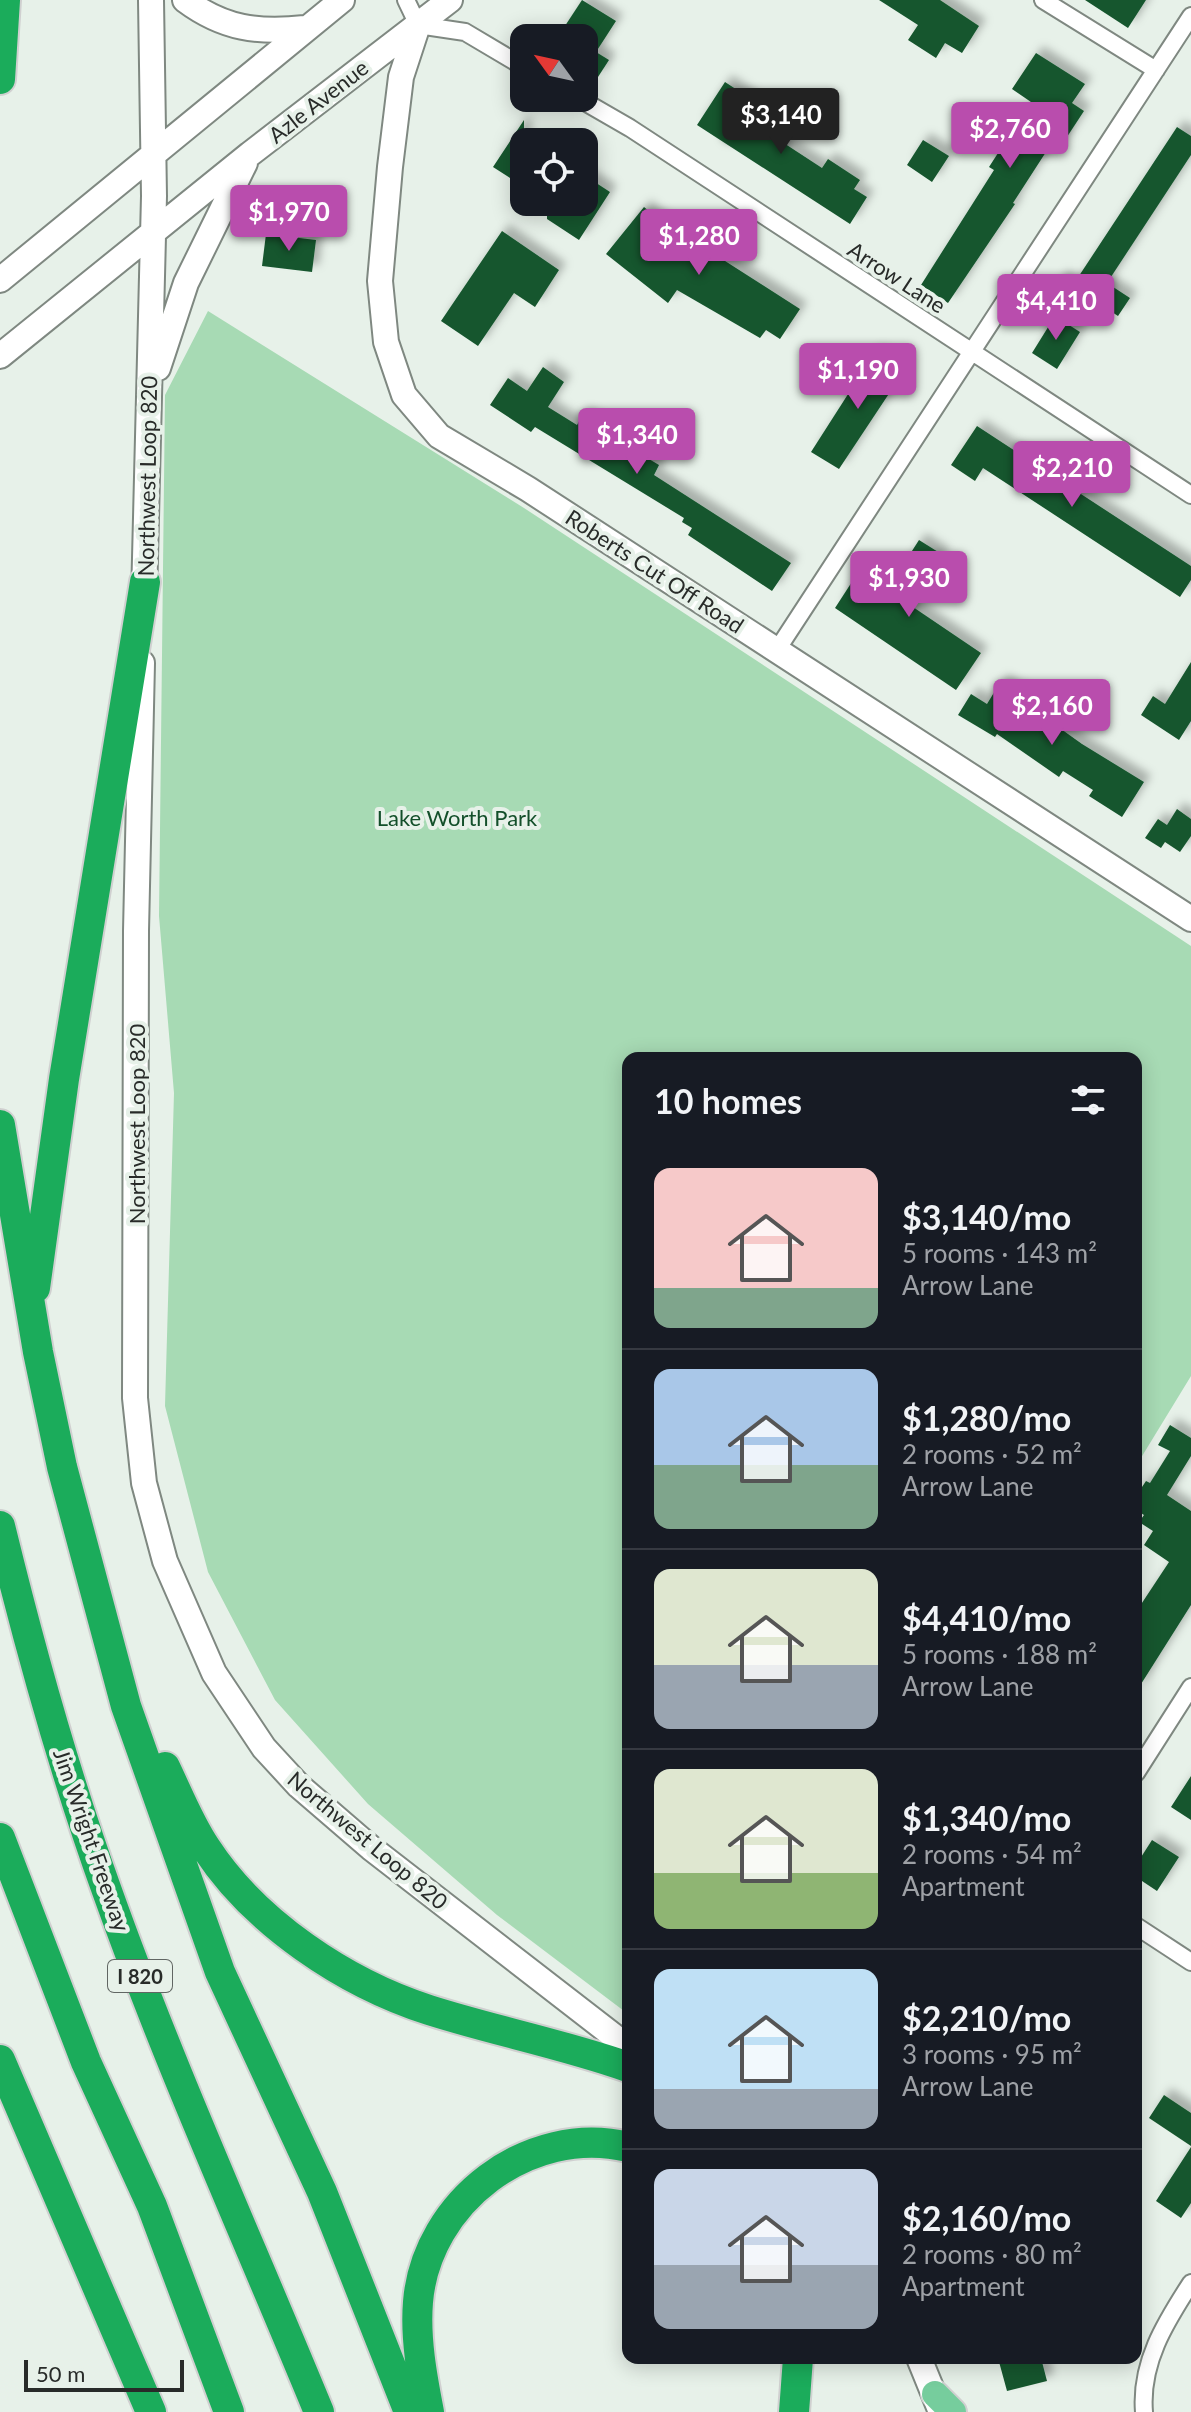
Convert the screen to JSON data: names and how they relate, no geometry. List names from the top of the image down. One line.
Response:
{"streets":{"highway":["Jim Wright Freeway","I 820"],"main road":["Azle Avenue","Northwest Loop 820","Roberts Cut Off Road"],"street":["Arrow Lane"]},"crossings":[["Azle Avenue","Northwest Loop 820"],["Azle Avenue","Roberts Cut Off Road"]],"parks":["Lake Worth Park"],"scale_bar":"50 m","north":"top left","page":{"price":["$3,140","$2,760","$1,970","$1,280","$4,410","$1,190","$1,340","$2,210","$1,930","$2,160"],"heading":"10 homes","list":[{"name":"$3,140/mo","note":"5 rooms · 143 m² · Arrow Lane"},{"name":"$1,280/mo","note":"2 rooms · 52 m² · Arrow Lane"},{"name":"$4,410/mo","note":"5 rooms · 188 m² · Arrow Lane"},{"name":"$1,340/mo","note":"2 rooms · 54 m² · Apartment"},{"name":"$2,210/mo","note":"3 rooms · 95 m² · Arrow Lane"},{"name":"$2,160/mo","note":"2 rooms · 80 m² · Apartment"}],"scale":"50 m"}}
